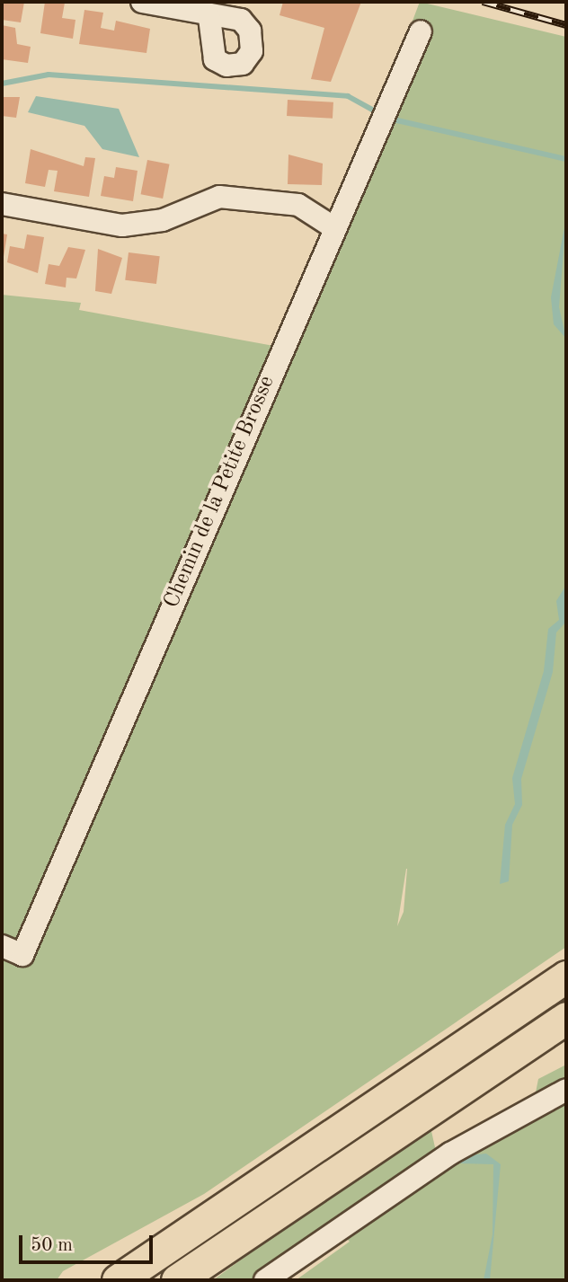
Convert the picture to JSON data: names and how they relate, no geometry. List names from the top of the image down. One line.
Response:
{"streets":{"street":["Chemin de la Petite Brosse"]},"scale_bar":"50 m"}
